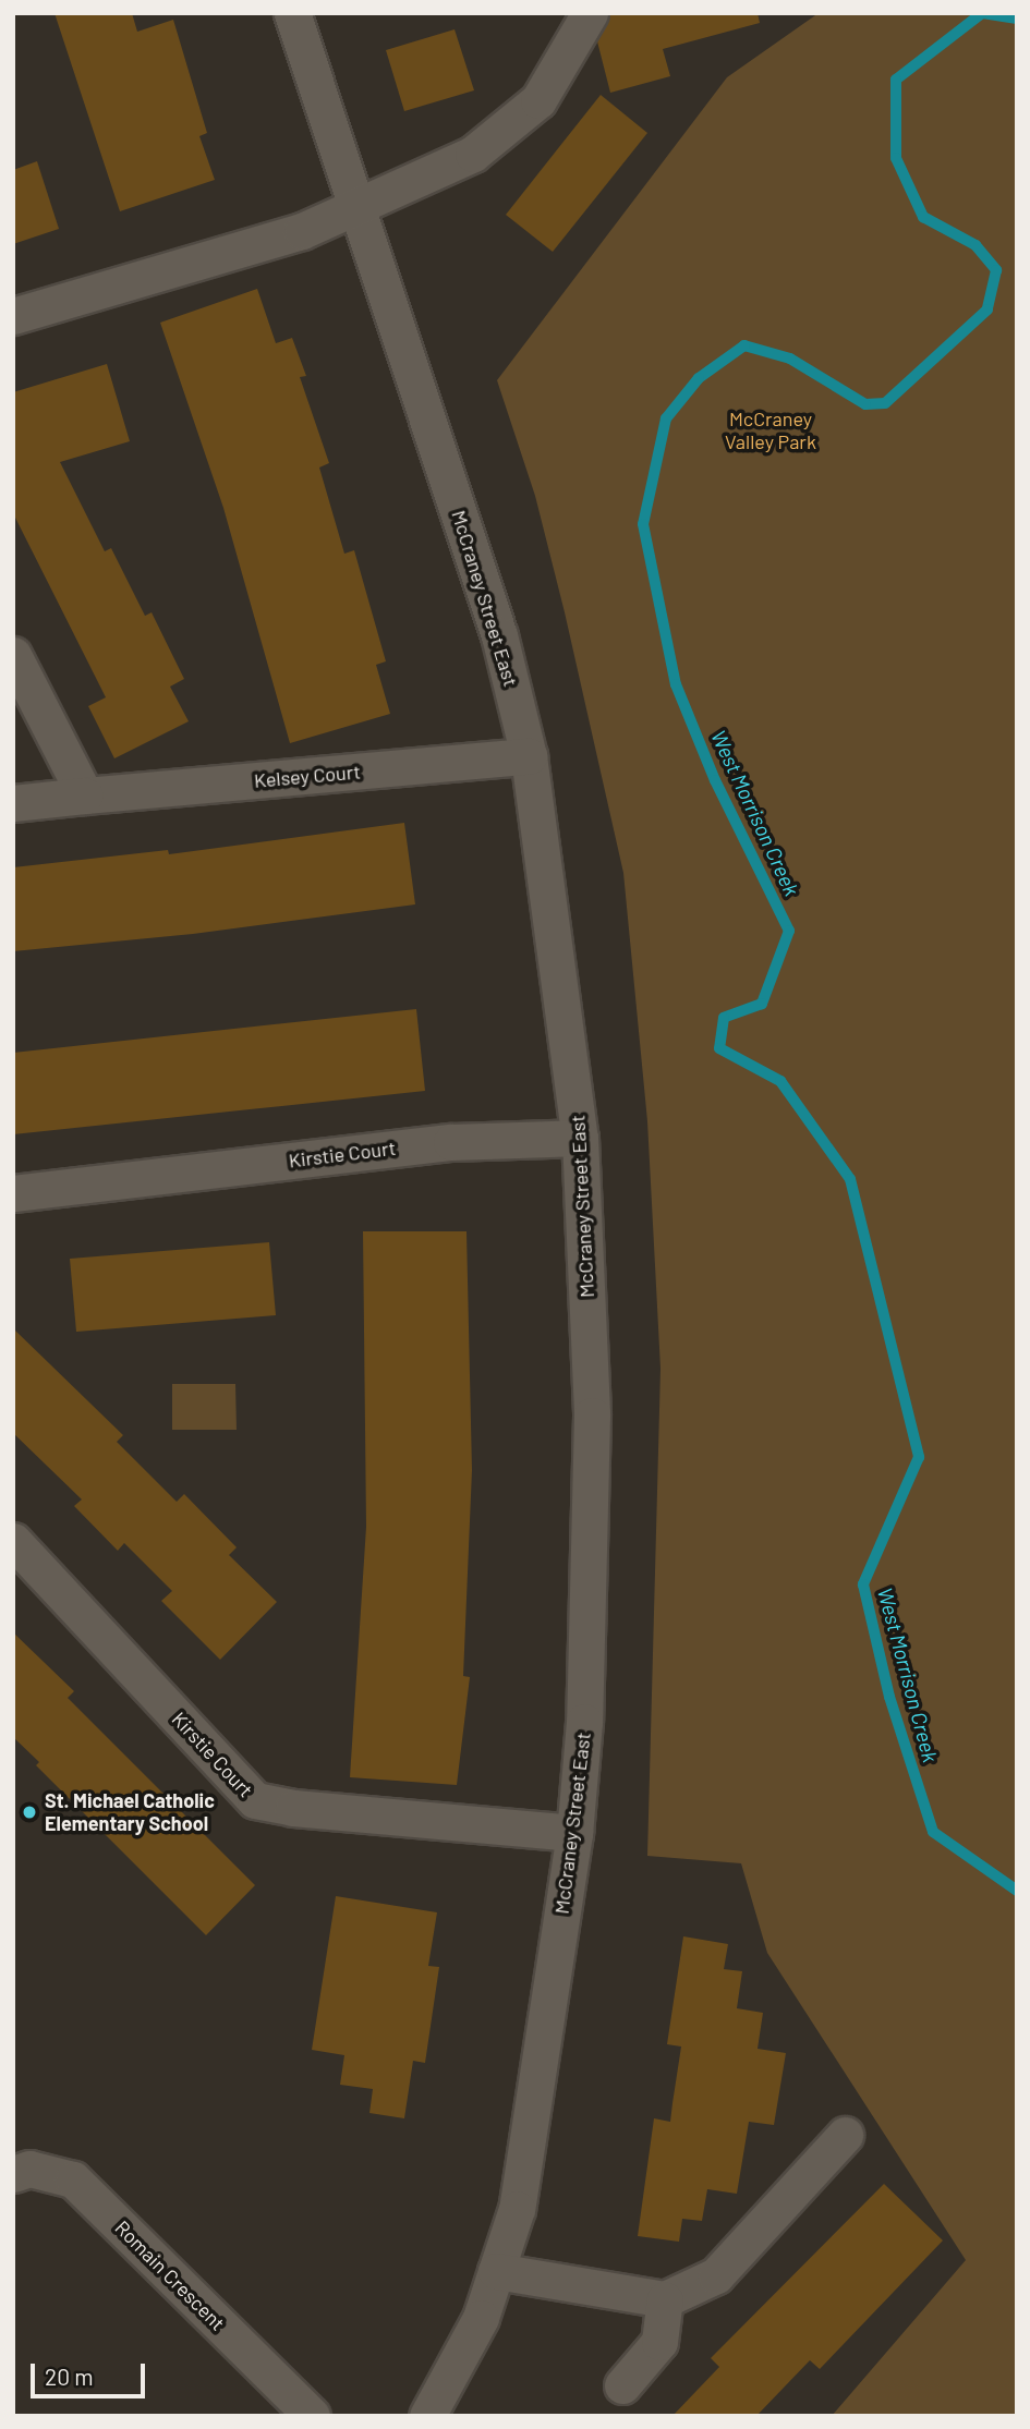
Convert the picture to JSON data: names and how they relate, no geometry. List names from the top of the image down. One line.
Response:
{"streets":{"street":["McCraney Street East","Kelsey Court","Kirstie Court","Romain Crescent"]},"crossings":[["McCraney Street East","Kelsey Court"],["McCraney Street East","Kirstie Court"]],"water":["West Morrison Creek"],"parks":["McCraney Valley Park"],"places":["St. Michael Catholic Elementary School"],"scale_bar":"20 m"}
